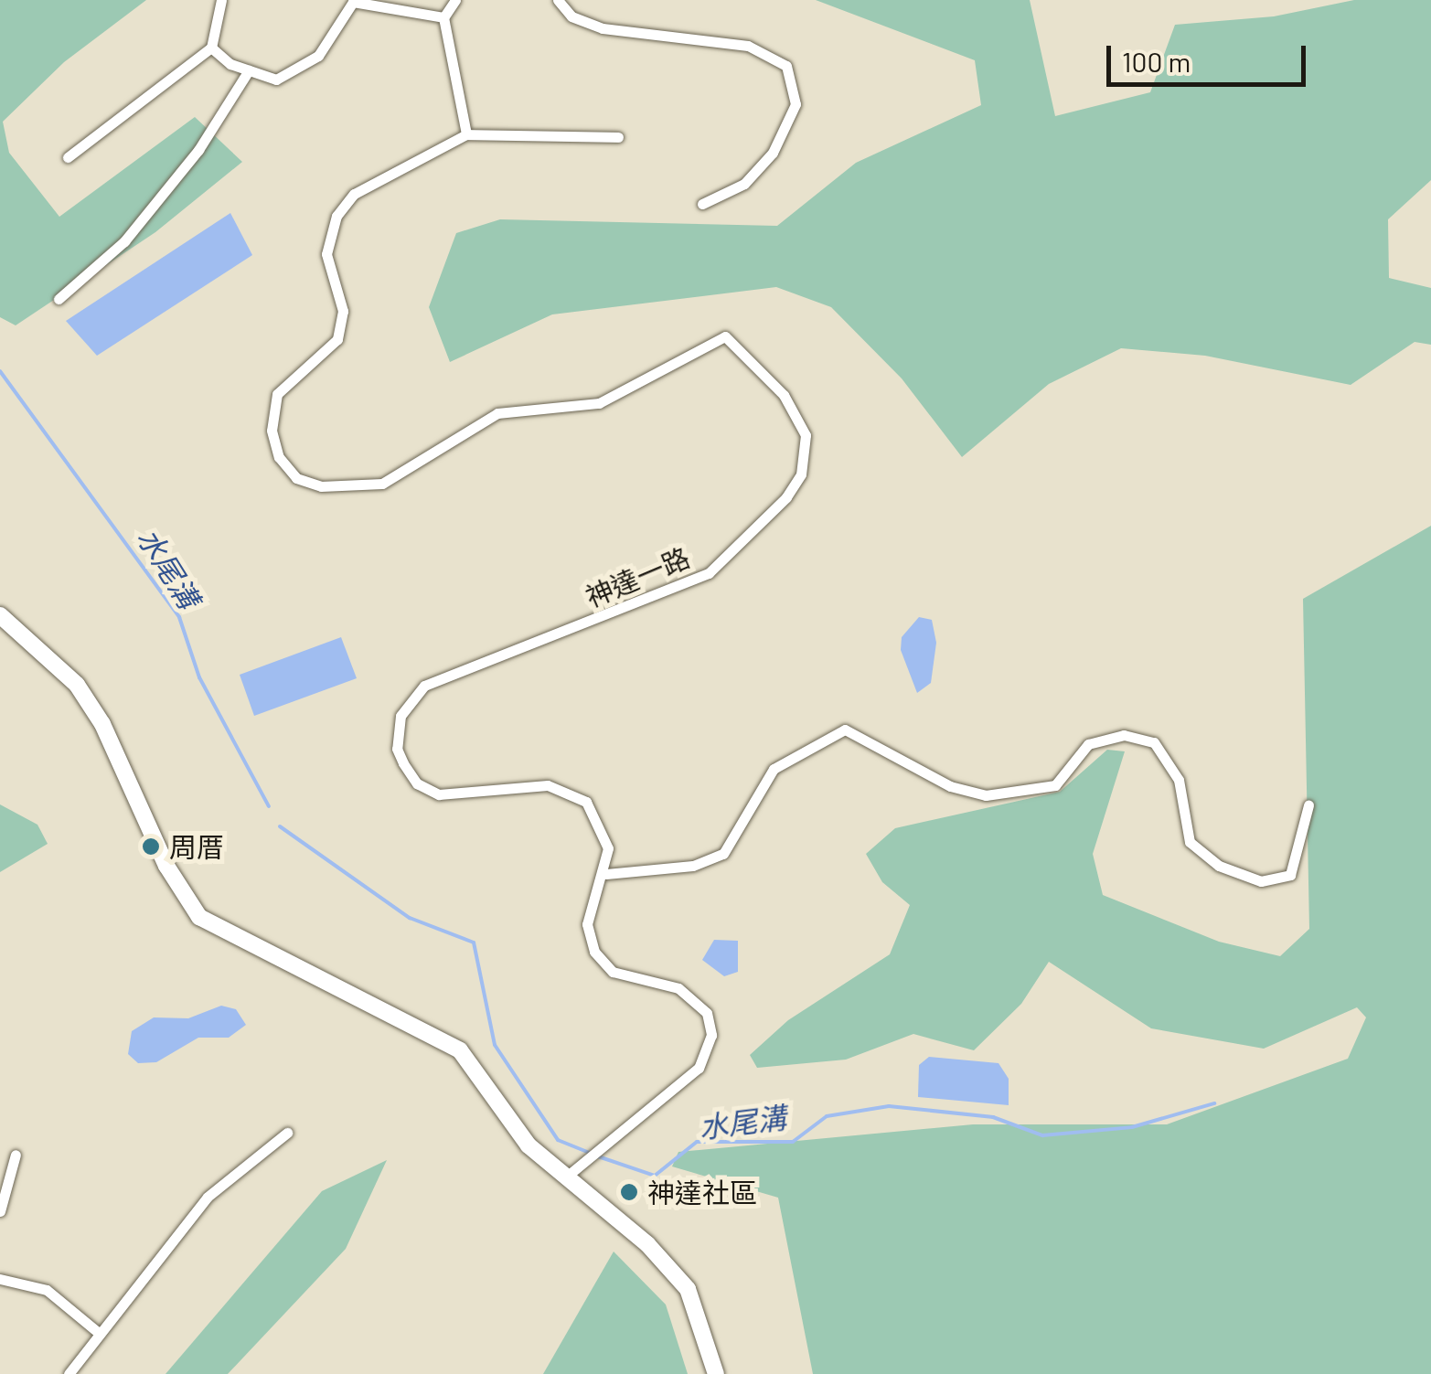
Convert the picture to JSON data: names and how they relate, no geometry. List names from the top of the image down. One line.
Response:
{"streets":{"street":["神達一路"]},"water":["水尾溝"],"places":["周厝","神達社區"],"scale_bar":"100 m"}
